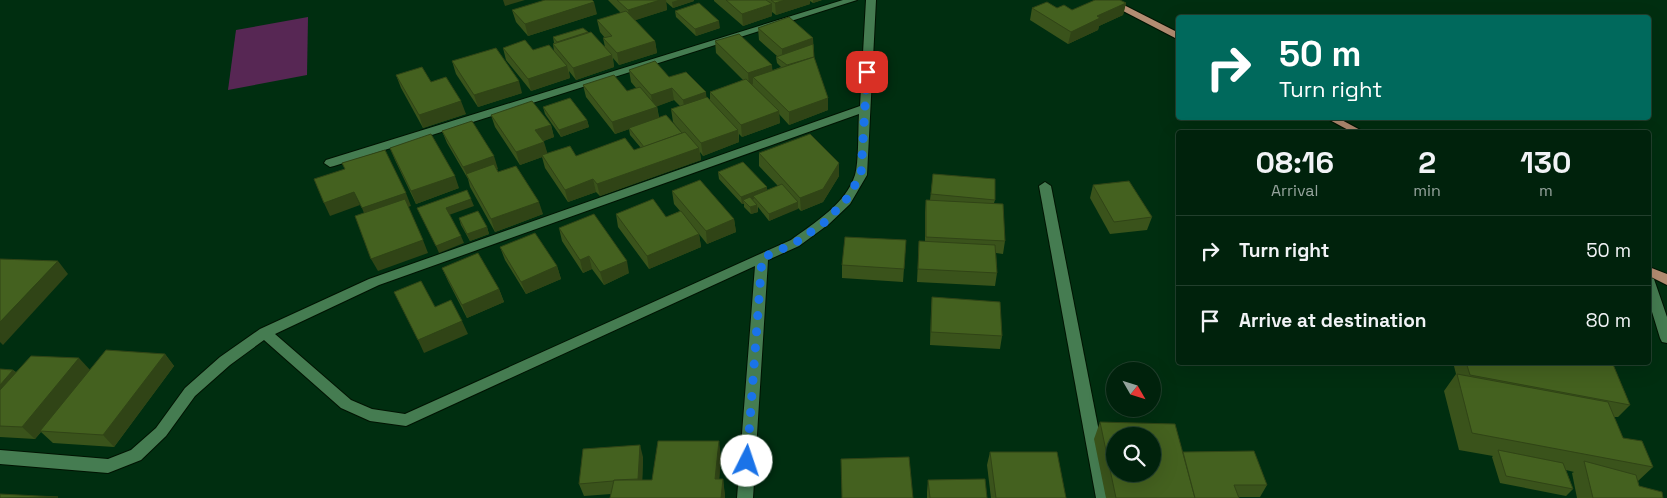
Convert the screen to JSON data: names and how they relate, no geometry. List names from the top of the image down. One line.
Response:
{"north":"bottom right","page":{"turn":["50 m","Turn right"],"eta":["08:16","Arrival","2","min","130","m"],"list":[{"name":"Turn right","value":"50 m"},{"name":"Arrive at destination","value":"80 m"}]}}
